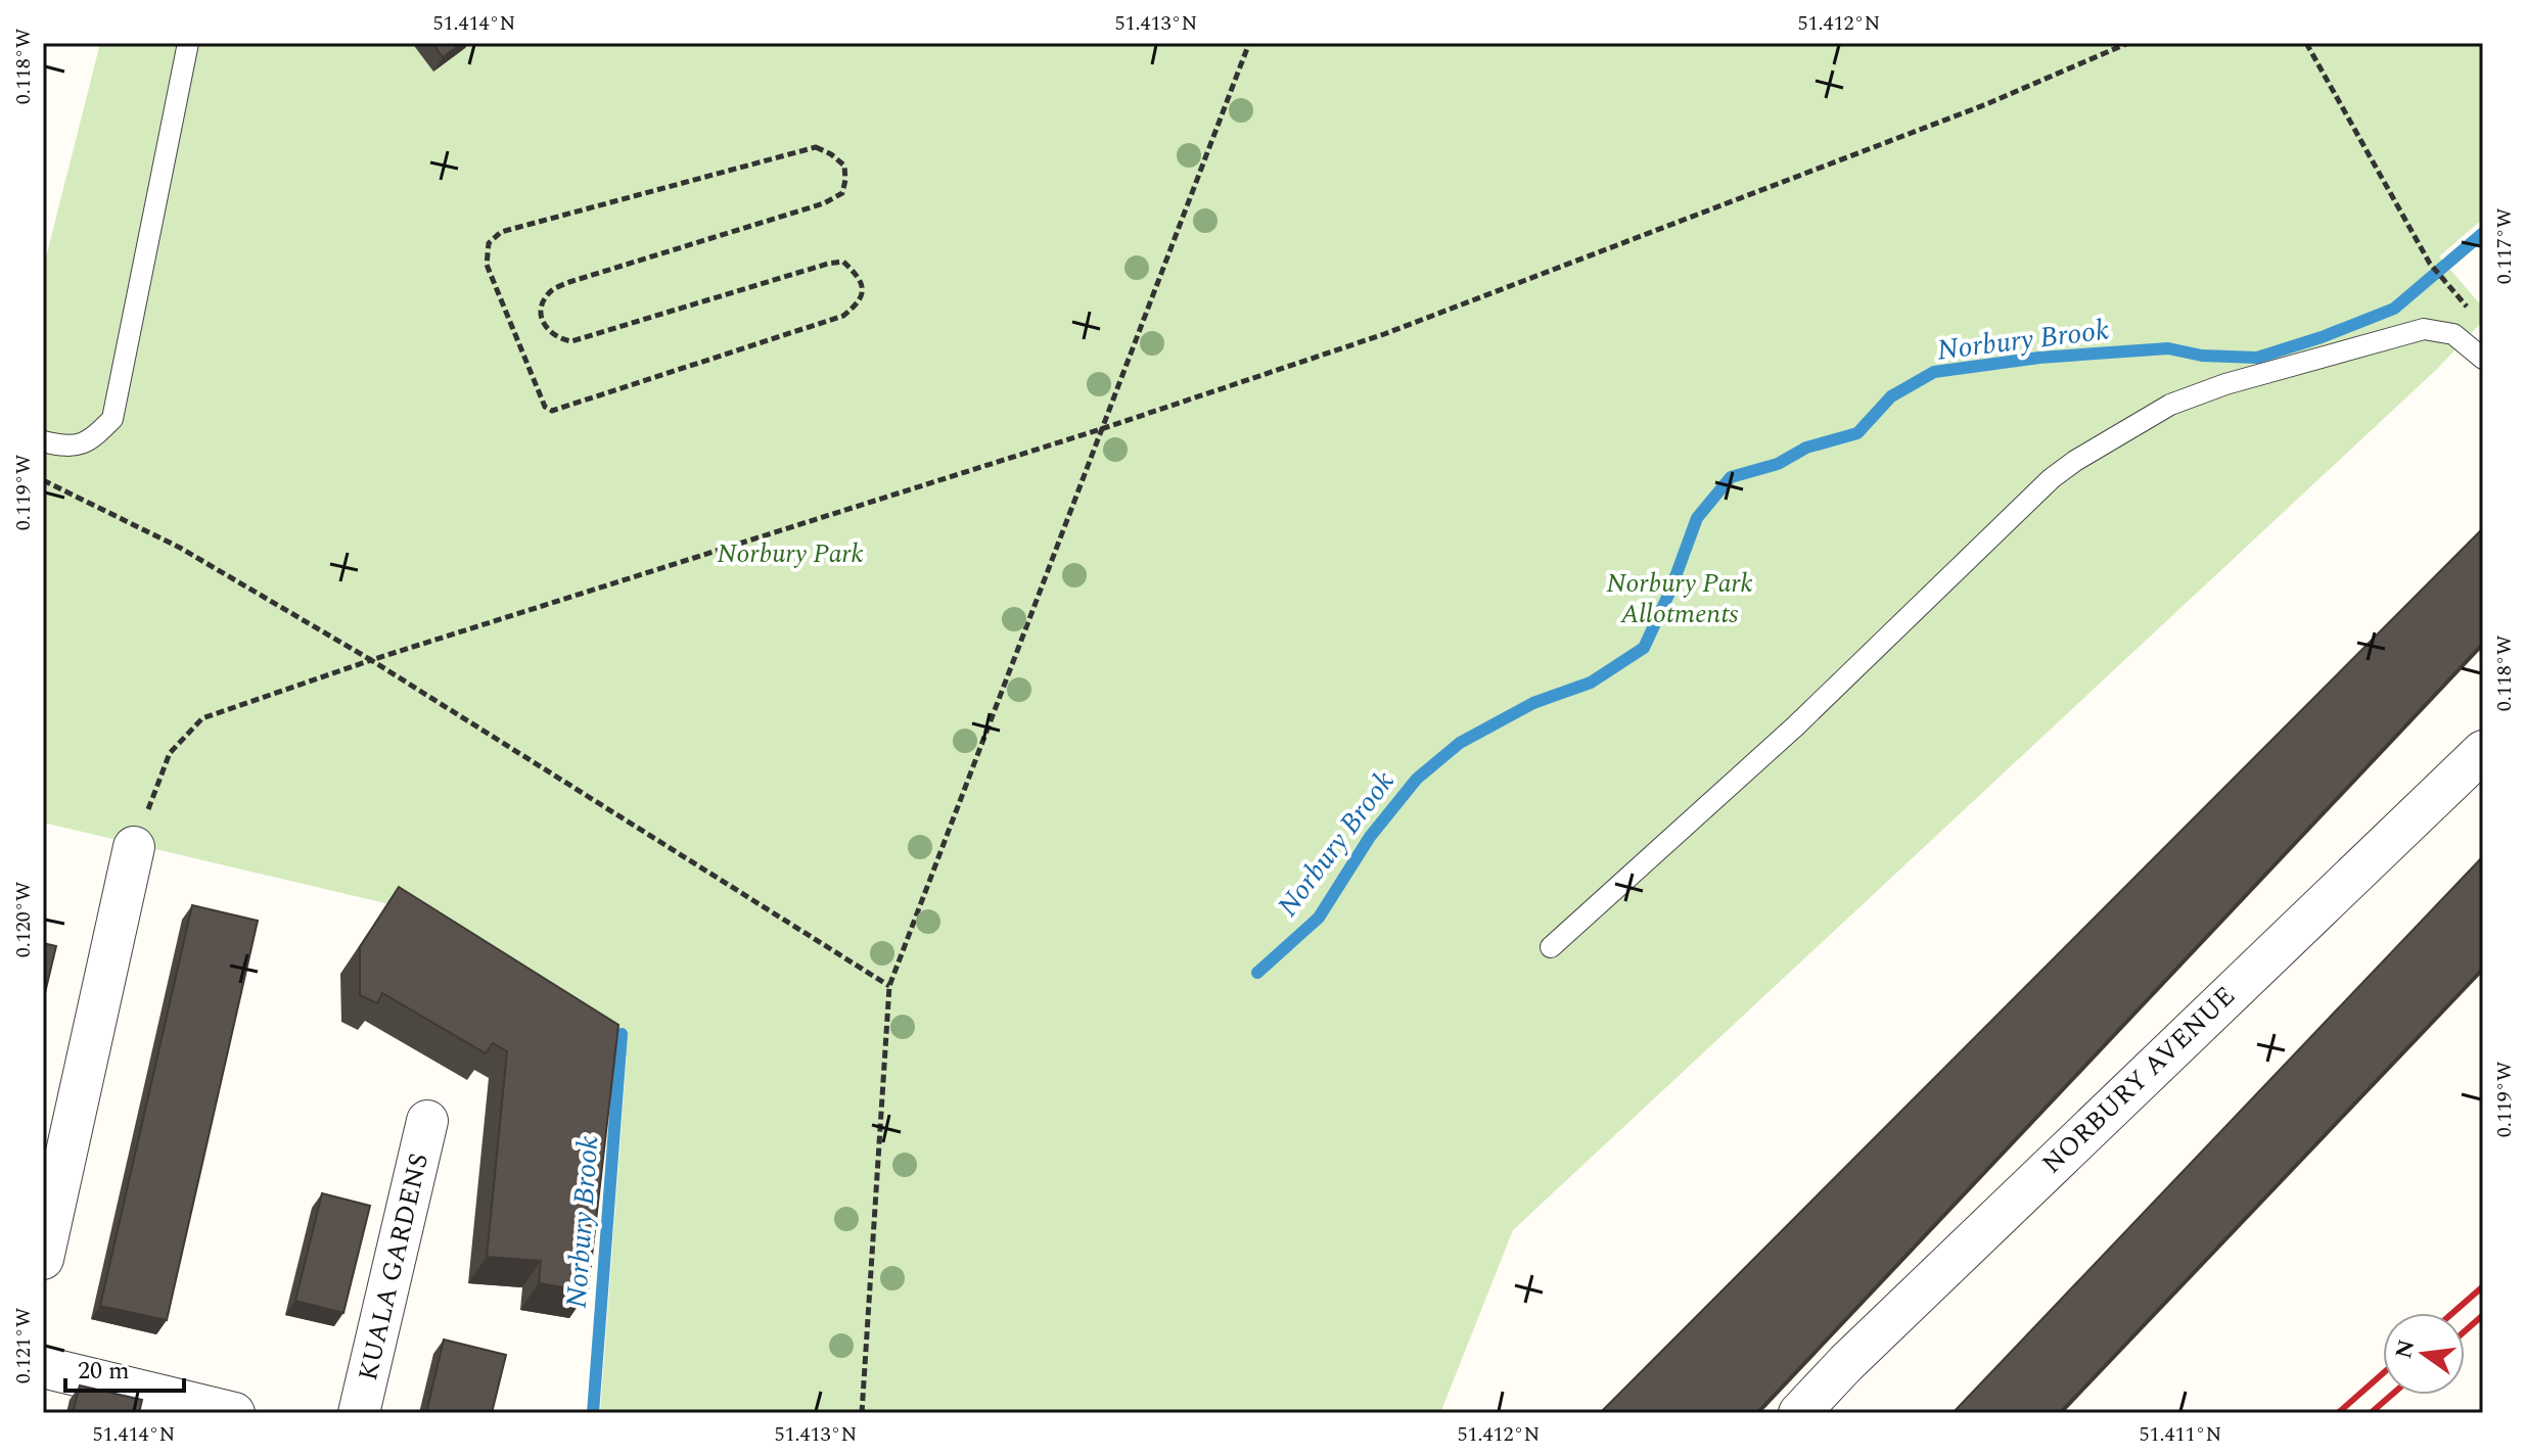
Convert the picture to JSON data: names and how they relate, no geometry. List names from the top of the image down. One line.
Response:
{"streets":{"street":["NORBURY AVENUE","KUALA GARDENS"]},"water":["Norbury Brook"],"parks":["Norbury Park","Norbury Park Allotments"],"scale_bar":"20 m","north":"left","coordinates":["51.414°N","51.413°N","51.412°N","0.118°W","0.117°W","0.119°W","0.120°W","0.121°W","51.411°N"]}
